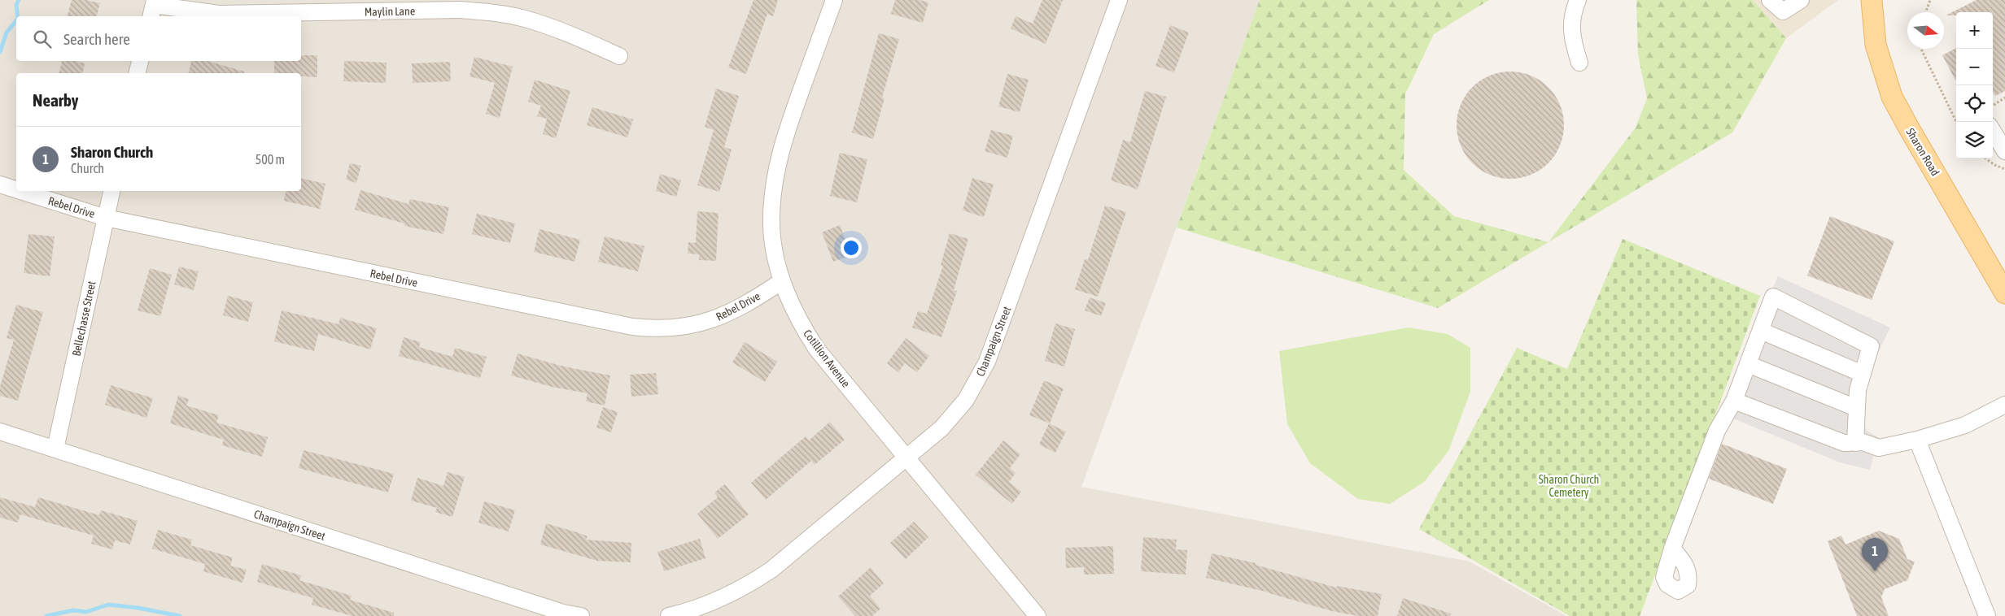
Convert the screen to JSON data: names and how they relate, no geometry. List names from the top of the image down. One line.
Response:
{"streets":{"main road":["Sharon Road"],"street":["Maylin Lane","Rebel Drive","Bellechasse Street","Champaign Street","Cotillion Avenue"]},"crossings":[["Rebel Drive","Bellechasse Street"],["Rebel Drive","Cotillion Avenue"],["Bellechasse Street","Champaign Street"],["Champaign Street","Cotillion Avenue"]],"parks":["Sharon Church Cemetery"],"north":"right","page":{"map_buttons":["+","−"],"search":"Search here","heading":"Nearby","list":[{"mark":"1","name":"Sharon Church","note":"Church","value":"500 m"}],"pins":"1"}}
